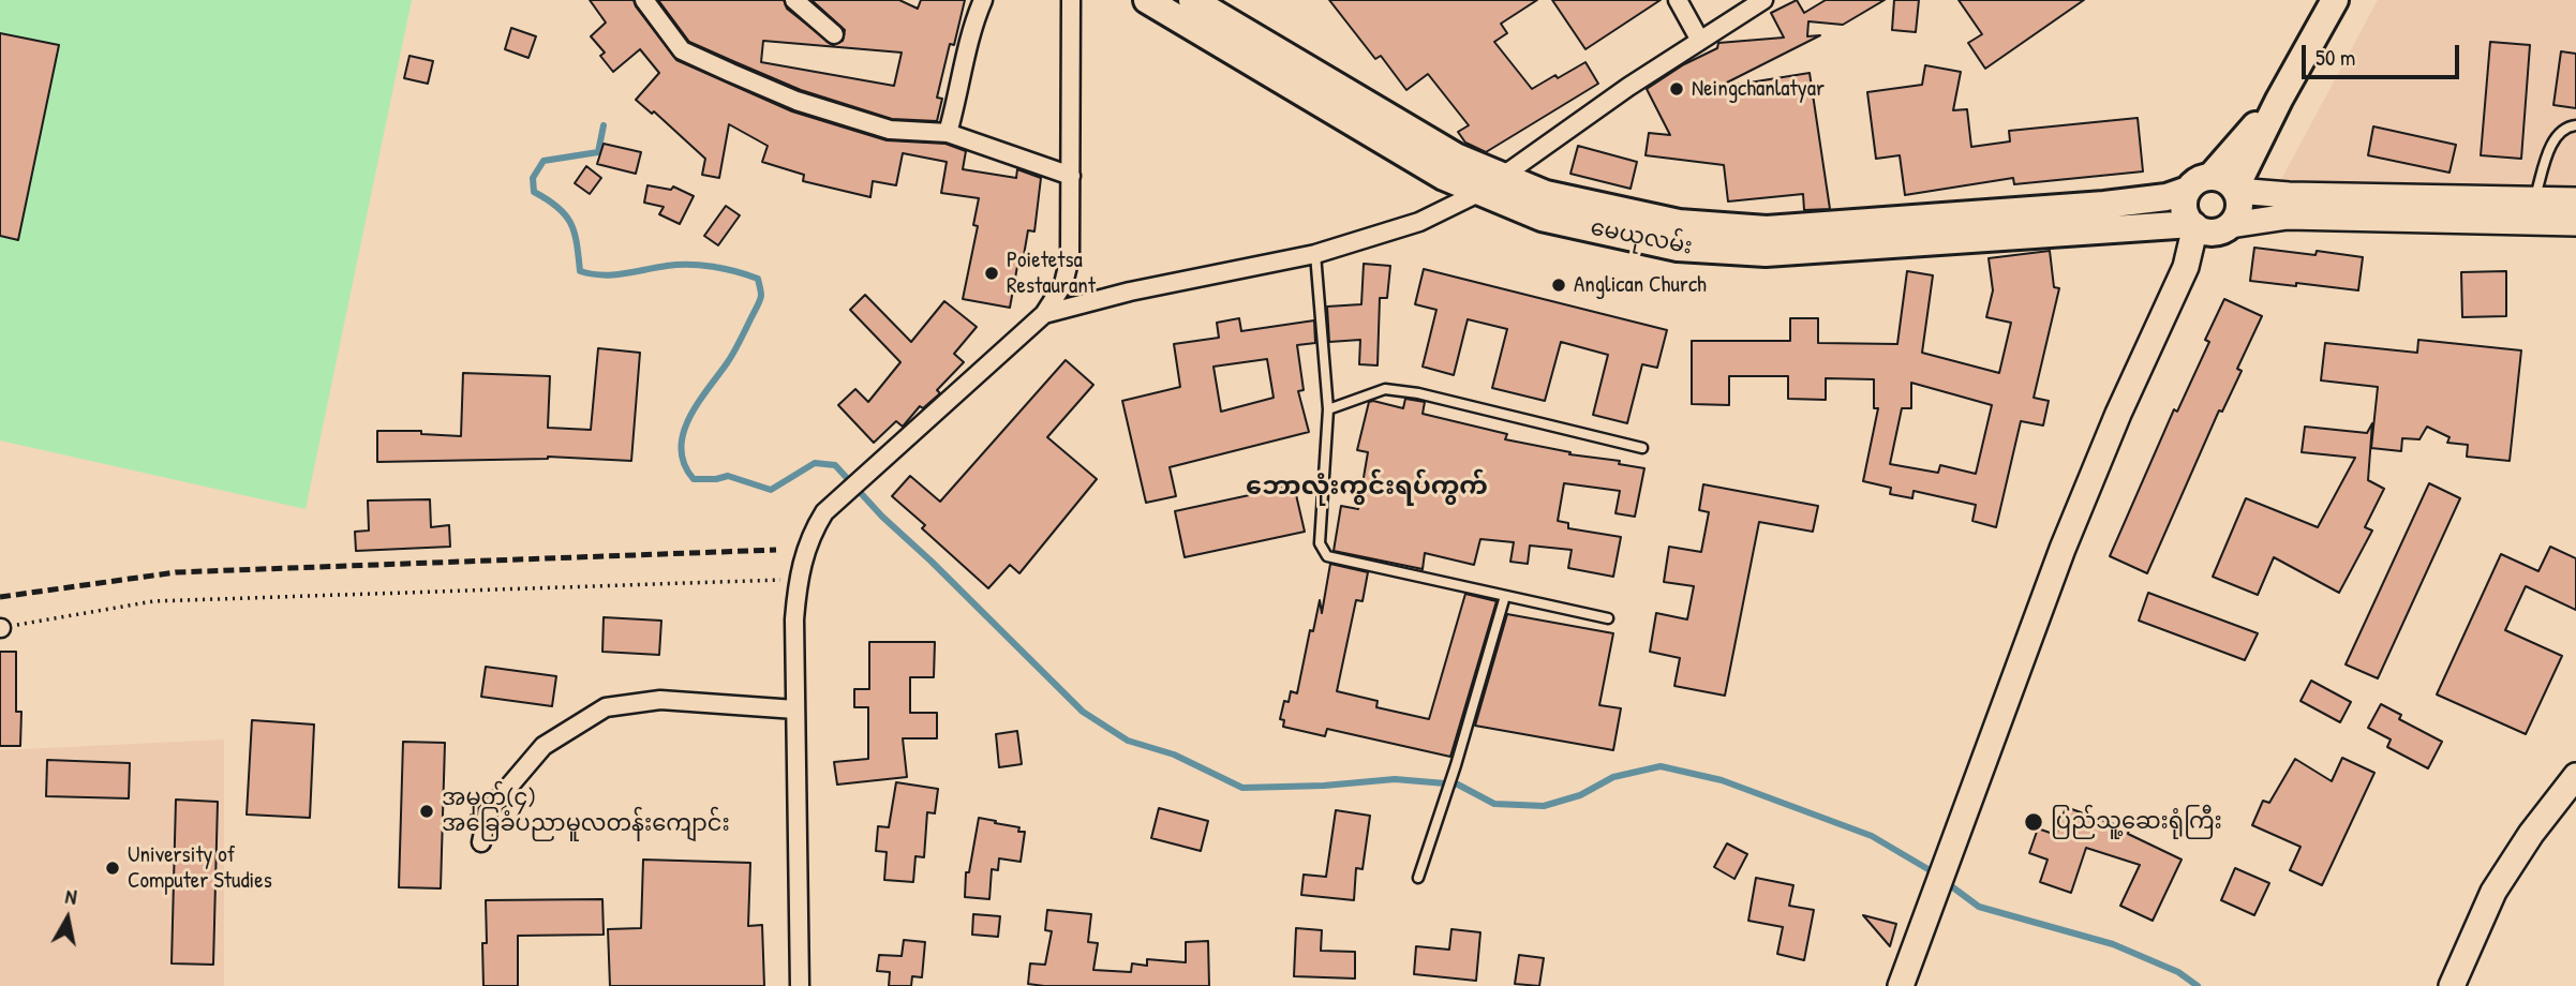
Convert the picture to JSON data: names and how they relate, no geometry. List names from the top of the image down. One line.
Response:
{"streets":{"main road":["မေယုလမ်း"]},"districts":["ဘောလုံးကွင်းရပ်ကွက်"],"places":["Neingchanlatyar","Poietetsa Restaurant","Anglican Church","အမှတ်(၄) အခြေခံပညာမူလတန်းကျောင်း","ပြည်သူ့ဆေးရုံကြီး","University of Computer Studies"],"scale_bar":"50 m","north":"top"}
